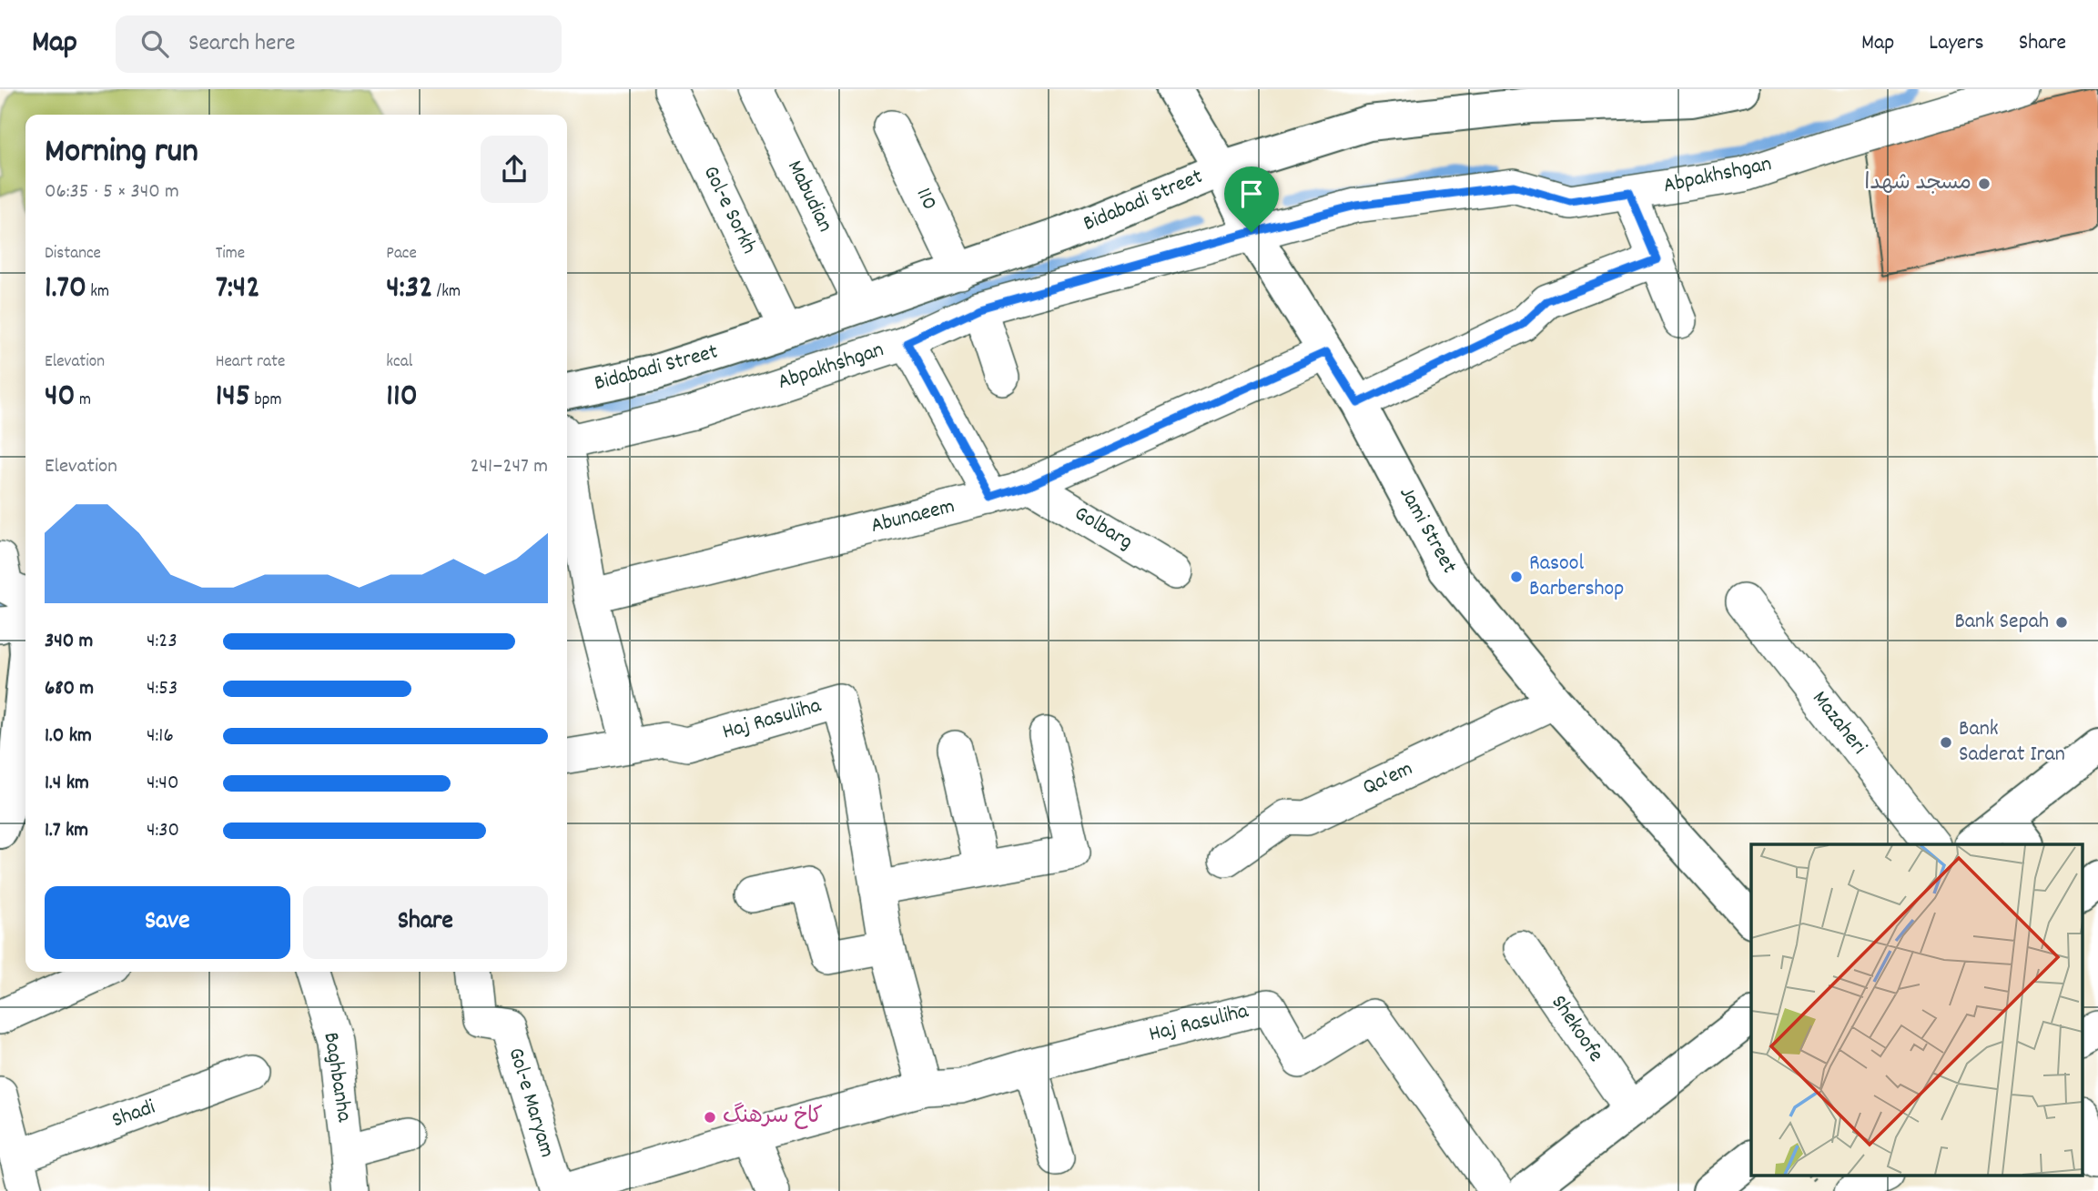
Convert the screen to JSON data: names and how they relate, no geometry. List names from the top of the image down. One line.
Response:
{"streets":{"street":["Abpakhshgan","Mabudian","110","Bidabadi Street","Gol-e Sorkh","Abunaeem","Golbarg","Jami Street","Haj Rasuliha","Mazaheri","Qa'em","Shekoofe","Baghbanha","Gol-e Maryam","Shadi"]},"crossings":[["Abpakhshgan","Jami Street"],["Mabudian","Bidabadi Street"],["110","Bidabadi Street"],["Bidabadi Street","Gol-e Sorkh"],["Bidabadi Street","Jami Street"],["Abunaeem","Golbarg"],["Abunaeem","Jami Street"],["Jami Street","Qa'em"]],"places":["مسجد شهدا","Rasool Barbershop","Bank Sepah","Bank Saderat Iran","کاخ سرهنگ"],"page":{"header":"Map","search":"Search here","nav":["Map","Layers","Share"],"heading":["Morning run","06:35 · 5 × 340 m"],"stats":[["Distance","1.70 km"],["Time","7:42"],["Pace","4:32 /km"],["Elevation","40 m"],["Heart rate","145 bpm"],["kcal","110"]],"chart":["Elevation","241–247 m"],"list":[{"name":"340 m","note":"4:23"},{"name":"680 m","note":"4:53"},{"name":"1.0 km","note":"4:16"},{"name":"1.4 km","note":"4:40"},{"name":"1.7 km","note":"4:30"}],"buttons":["Save","Share"]}}
